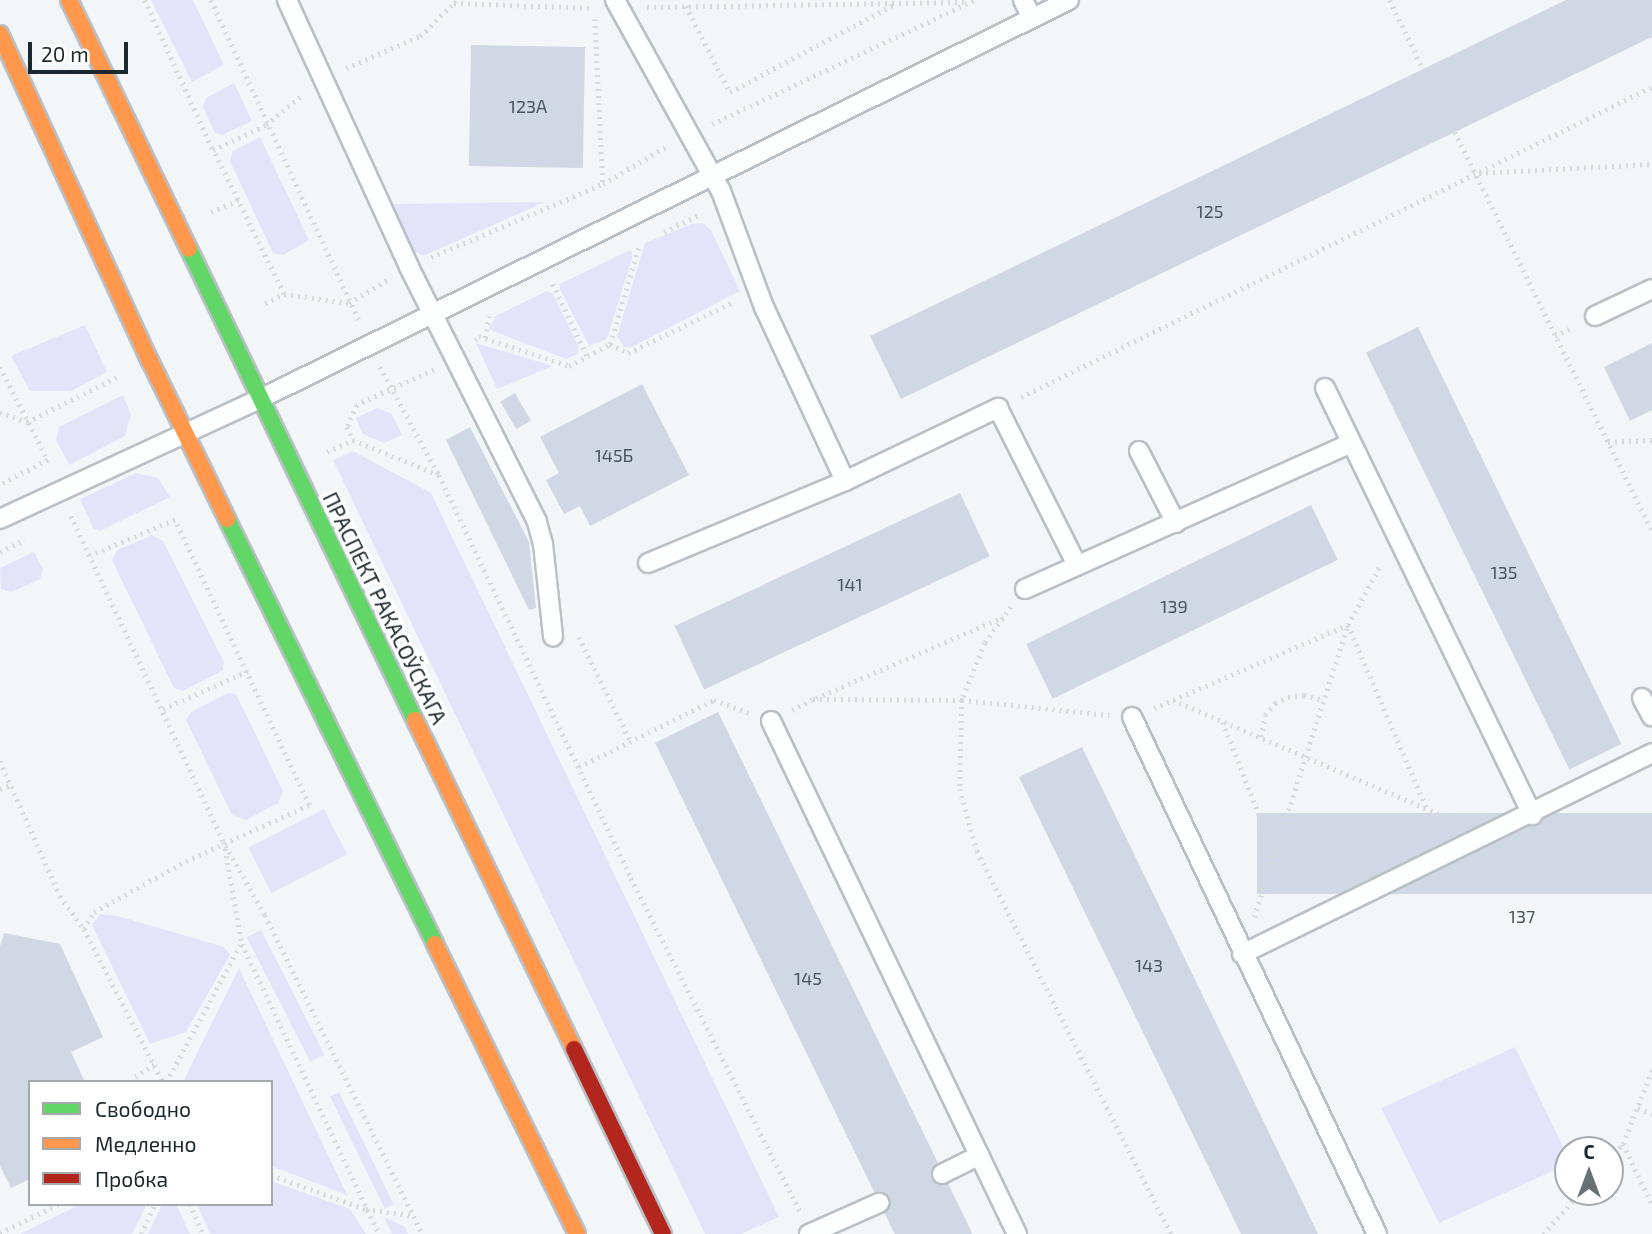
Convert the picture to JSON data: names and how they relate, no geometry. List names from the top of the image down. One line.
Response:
{"streets":{"main road":["ПРАСПЕКТ РАКАСОЎСКАГА"]},"house_numbers":["123А","125","145Б","135","141","139","137","143","145"],"legend":["Свободно","Медленно","Пробка"],"scale_bar":"20 m","north":"top"}
